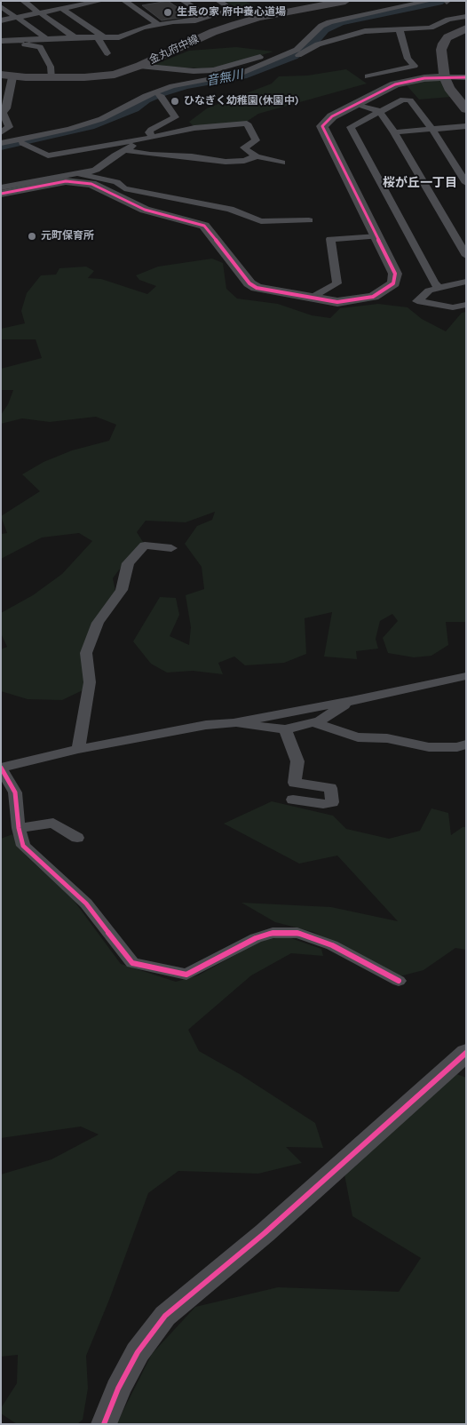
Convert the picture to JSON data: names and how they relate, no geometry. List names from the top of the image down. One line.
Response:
{"streets":{"street":["金丸府中線"]},"districts":["桜が丘一丁目"],"water":["音無川"],"places":["生長の家 府中養心道場","ひなぎく幼稚園(休園中)","元町保育所"]}
